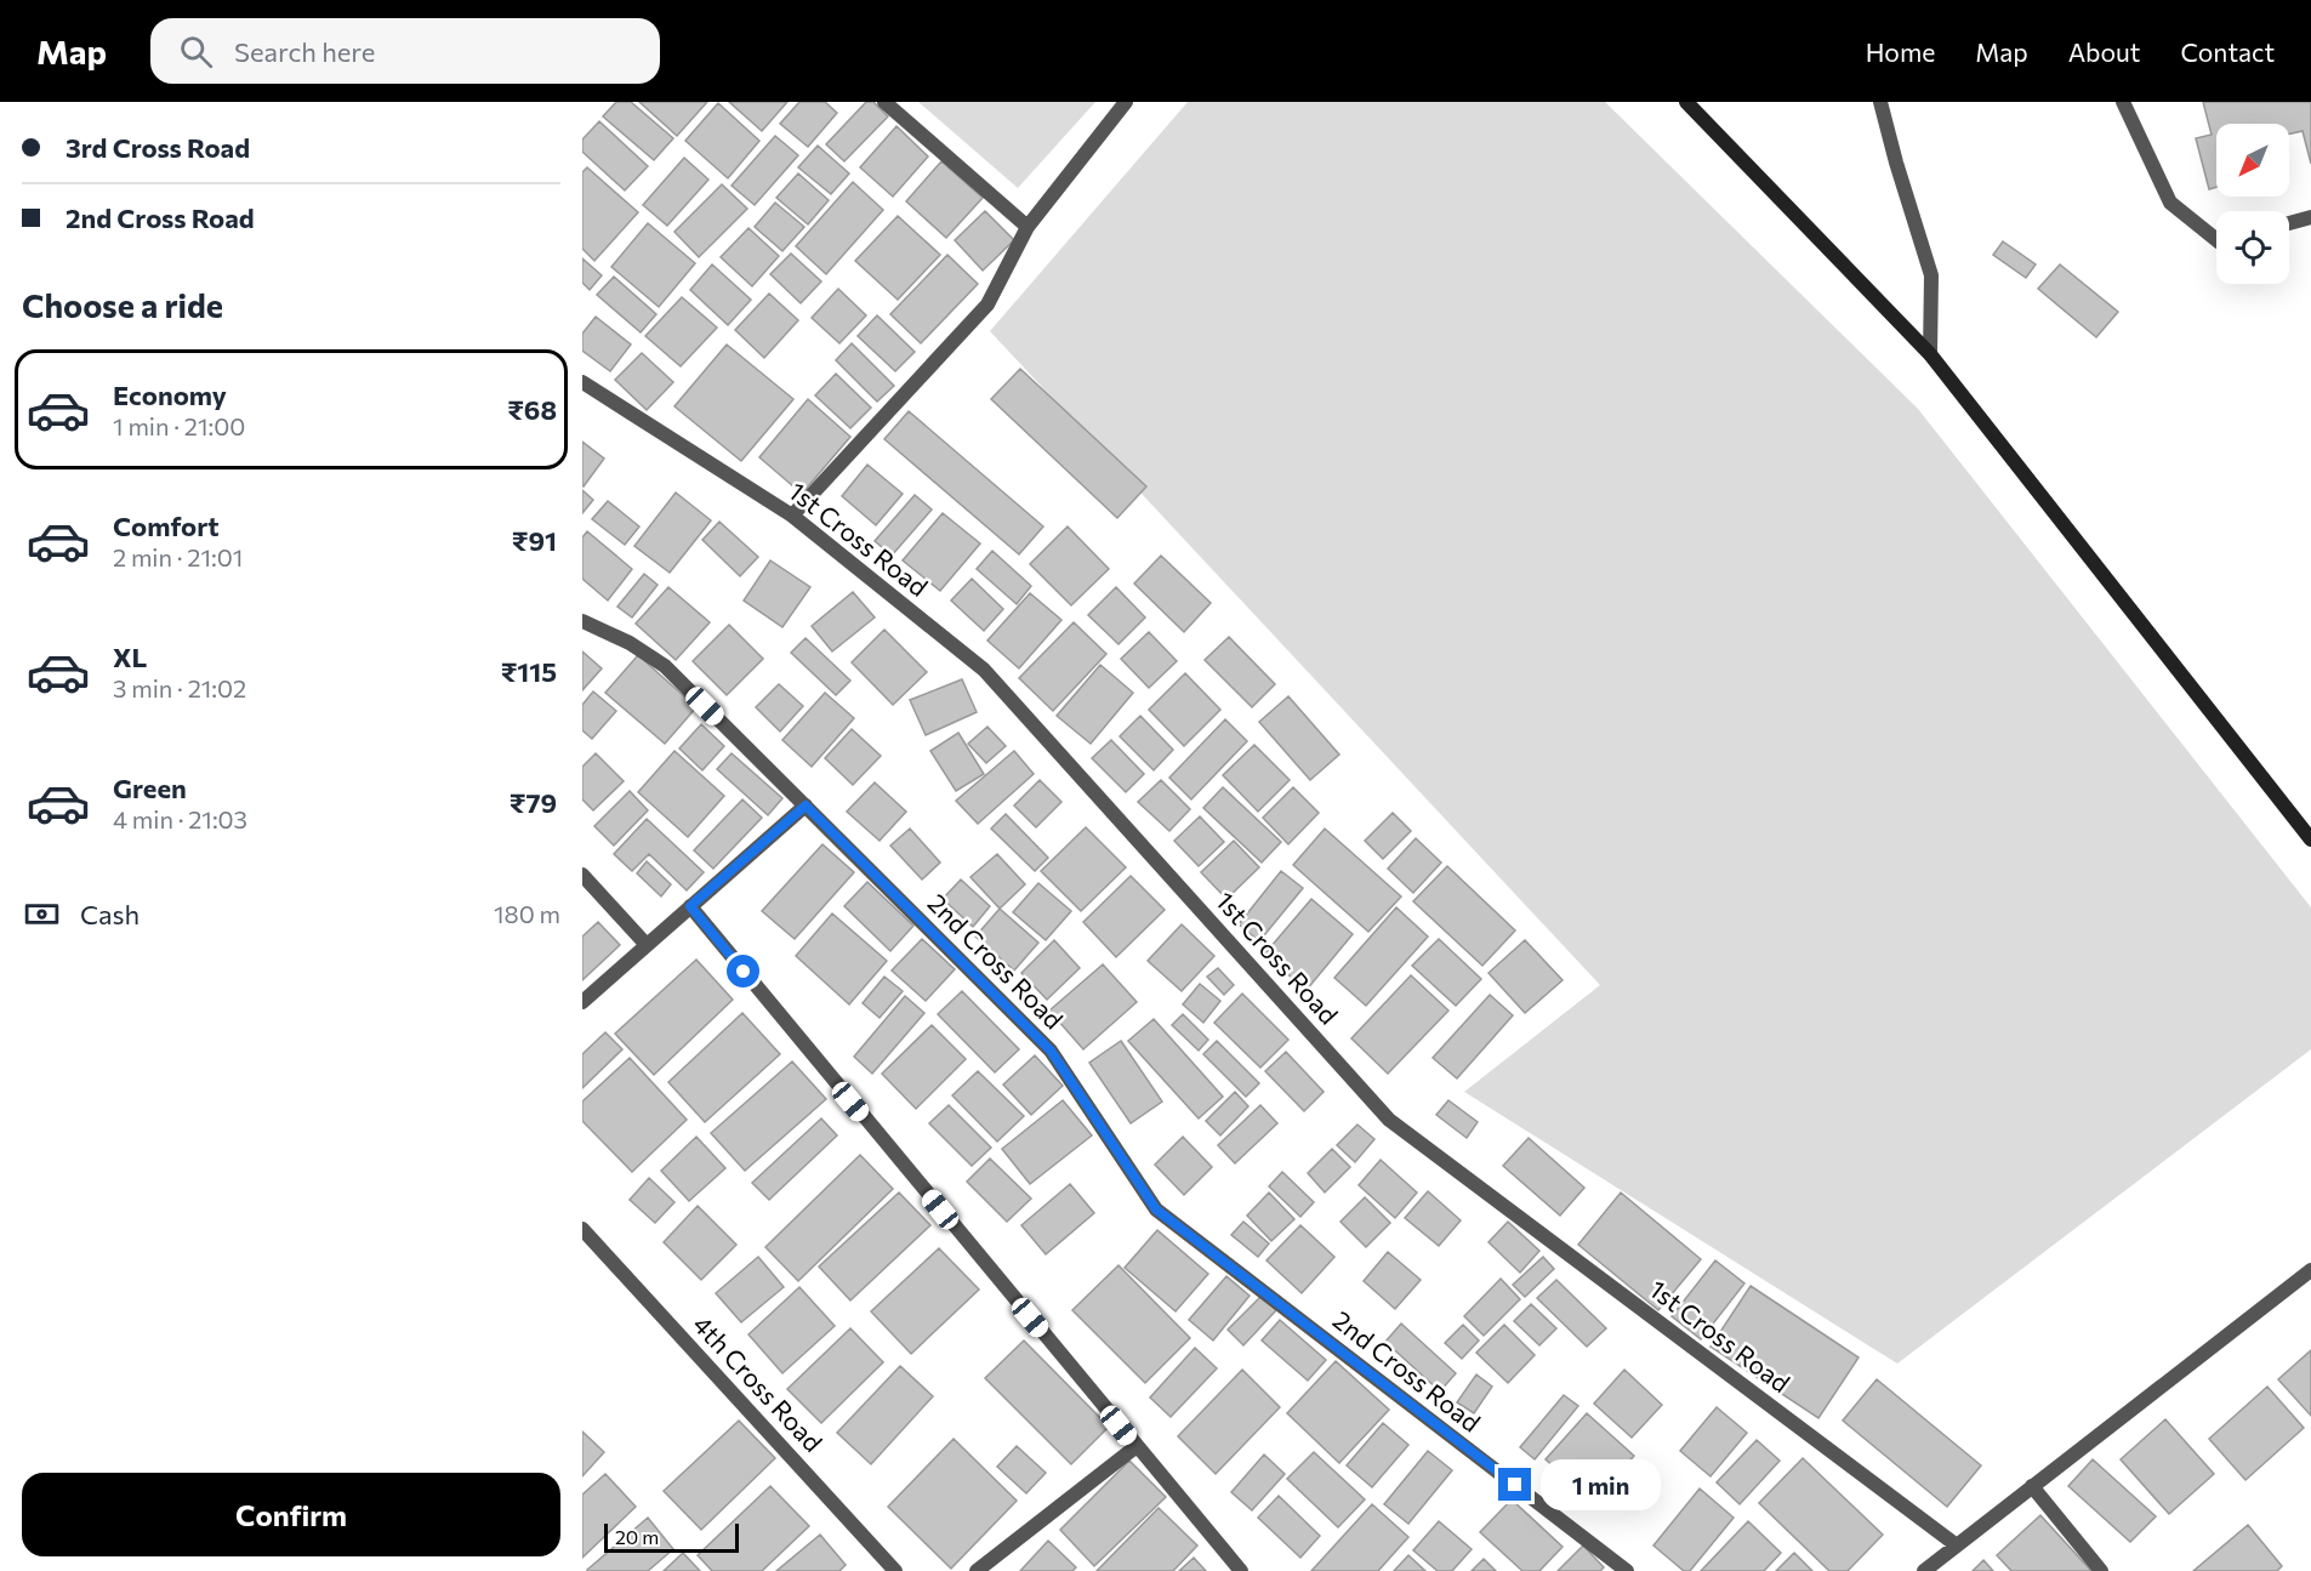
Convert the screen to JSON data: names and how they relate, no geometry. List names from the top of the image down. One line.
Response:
{"streets":{"street":["1st Cross Road","2nd Cross Road","4th Cross Road"]},"scale_bar":"20 m","north":"bottom left","page":{"header":"Map","search":"Search here","nav":["Home","Map","About","Contact"],"banner":["3rd Cross Road","2nd Cross Road"],"heading":"Choose a ride","list":[{"name":"Economy","note":"1 min · 21:00","value":"₹68"},{"name":"Comfort","note":"2 min · 21:01","value":"₹91"},{"name":"XL","note":"3 min · 21:02","value":"₹115"},{"name":"Green","note":"4 min · 21:03","value":"₹79"}],"pay":["Cash","180 m"],"buttons":"Confirm","bubble":"1 min","scale":"20 m"}}
